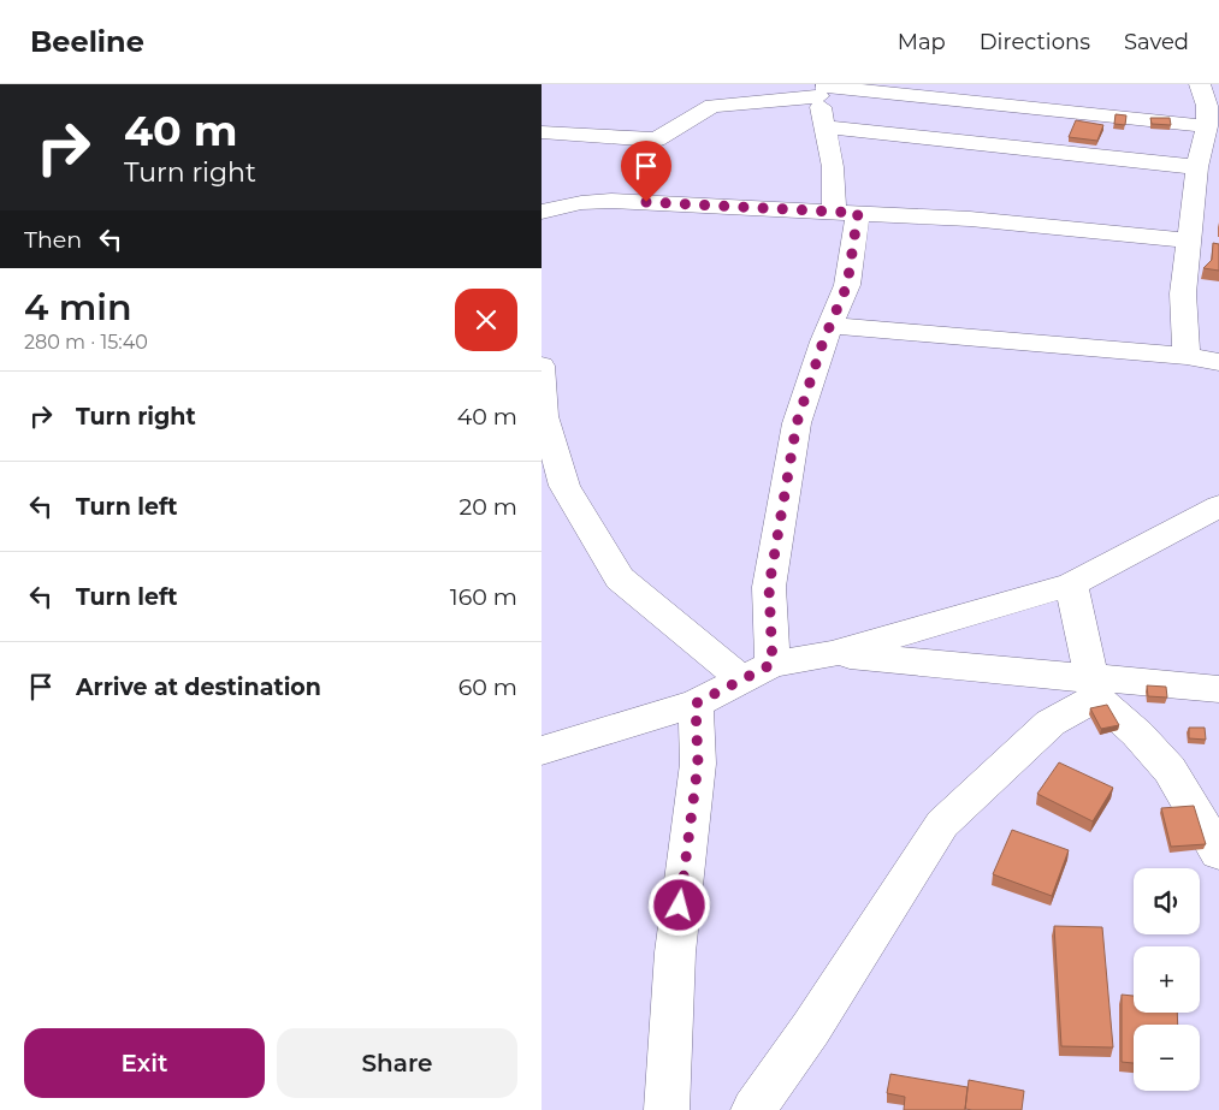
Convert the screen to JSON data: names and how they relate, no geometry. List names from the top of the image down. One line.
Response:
{"page":{"header":"Beeline","nav":["Map","Directions","Saved"],"turn":["40 m","Turn right"],"then":"Then","heading":["4 min","280 m · 15:40"],"list":[{"name":"Turn right","value":"40 m"},{"name":"Turn left","value":"20 m"},{"name":"Turn left","value":"160 m"},{"name":"Arrive at destination","value":"60 m"}],"map_buttons":["+","−"],"buttons":["Exit","Share"]}}
